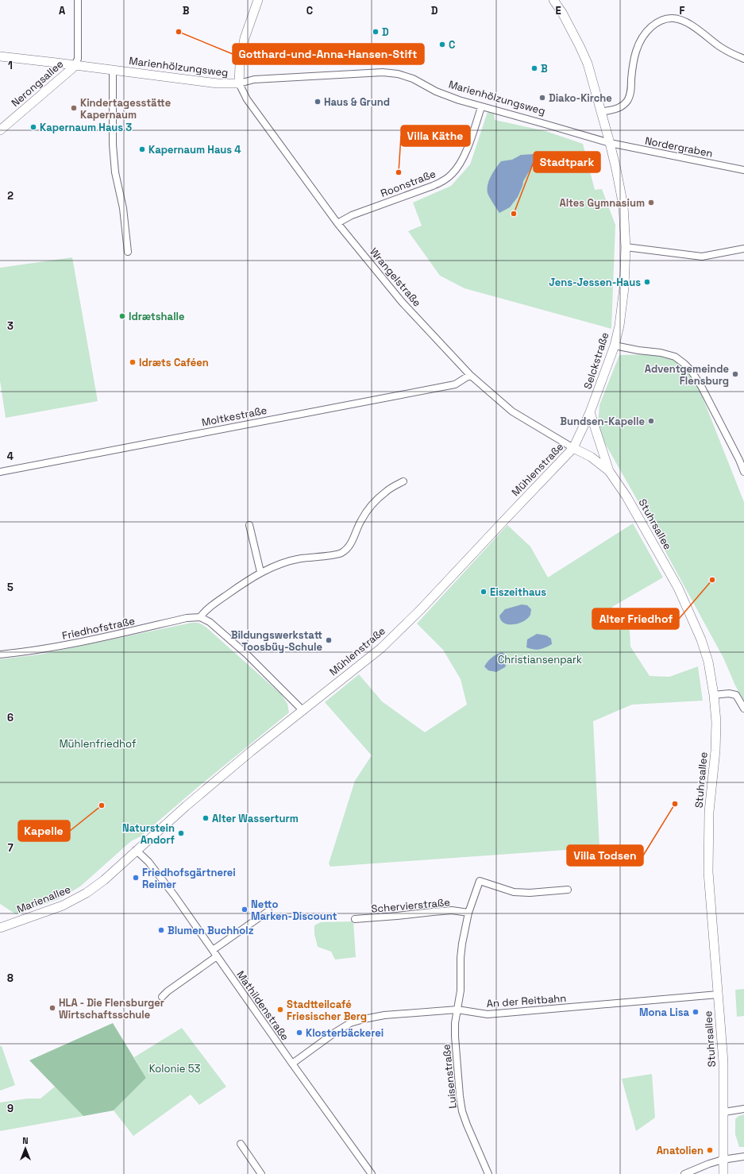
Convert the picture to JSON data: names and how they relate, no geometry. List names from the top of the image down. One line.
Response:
{"streets":{"main road":["Marienhölzungsweg","Nerongsallee","Selckstraße","Mühlenstraße","Stuhrsallee","Marienallee"],"street":["Nordergraben","Roonstraße","Wrangelstraße","Moltkestraße","Friedhofstraße","Schervierstraße","An der Reitbahn","Mathildenstraße","Luisenstraße"]},"crossings":[["Marienhölzungsweg","Nerongsallee"],["Marienhölzungsweg","Nordergraben"],["Marienhölzungsweg","Roonstraße"],["Marienhölzungsweg","Wrangelstraße"],["Marienhölzungsweg","Selckstraße"],["Nordergraben","Selckstraße"],["Roonstraße","Wrangelstraße"],["Wrangelstraße","Selckstraße"],["Wrangelstraße","Moltkestraße"],["Wrangelstraße","Mühlenstraße"],["Wrangelstraße","Stuhrsallee"],["Selckstraße","Mühlenstraße"],["Selckstraße","Stuhrsallee"],["Mühlenstraße","Stuhrsallee"],["Mühlenstraße","Marienallee"],["Mühlenstraße","Mathildenstraße"],["Stuhrsallee","An der Reitbahn"],["Marienallee","Mathildenstraße"],["Schervierstraße","Luisenstraße"],["An der Reitbahn","Mathildenstraße"],["An der Reitbahn","Luisenstraße"]],"parks":["Christiansenpark","Mühlenfriedhof","Kolonie 53"],"places":["Gotthard-und-Anna-Hansen-Stift","D","C","B","Diako-Kirche","Haus & Grund","Kindertagesstätte Kapernaum","Kapernaum Haus 3","Kapernaum Haus 4","Villa Käthe","Altes Gymnasium","Stadtpark","Jens-Jessen-Haus","Idrætshalle","Idræts Caféen","Adventgemeinde Flensburg","Bundsen-Kapelle","Alter Friedhof","Eiszeithaus","Bildungswerkstatt Toosbüy-Schule","Villa Todsen","Kapelle","Alter Wasserturm","Naturstein Andorf","Friedhofsgärtnerei Reimer","Netto Marken-Discount","Blumen Buchholz","HLA - Die Flensburger Wirtschaftsschule","Stadtteilcafé Friesischer Berg","Mona Lisa","Klosterbäckerei","Anatolien"],"north":"top","grid":{"columns":["A","B","C","D","E","F"],"rows":["1","2","3","4","5","6","7","8","9"]}}
